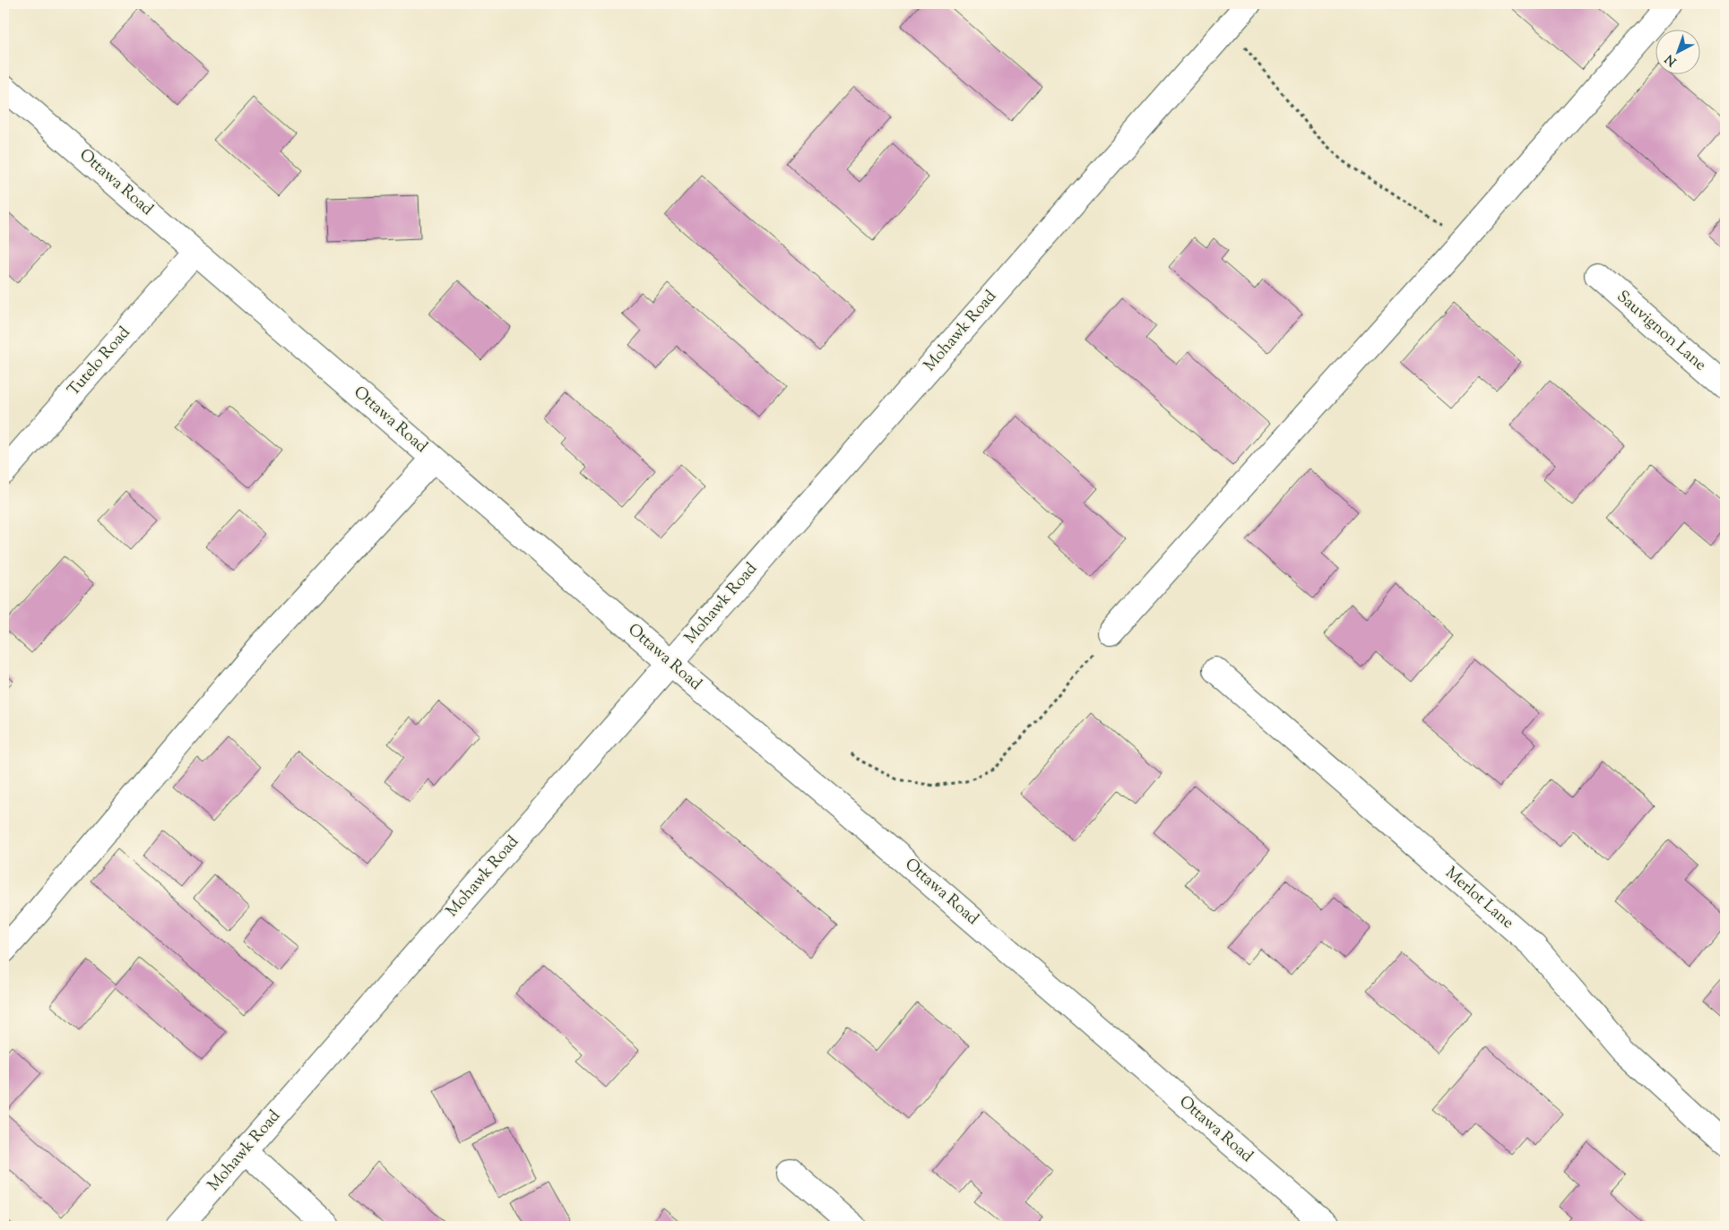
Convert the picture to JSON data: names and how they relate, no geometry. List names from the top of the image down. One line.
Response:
{"streets":{"street":["Ottawa Road","Mohawk Road","Sauvignon Lane","Tutelo Road","Merlot Lane"]},"crossings":[["Ottawa Road","Mohawk Road"],["Ottawa Road","Tutelo Road"]],"north":"bottom left"}
